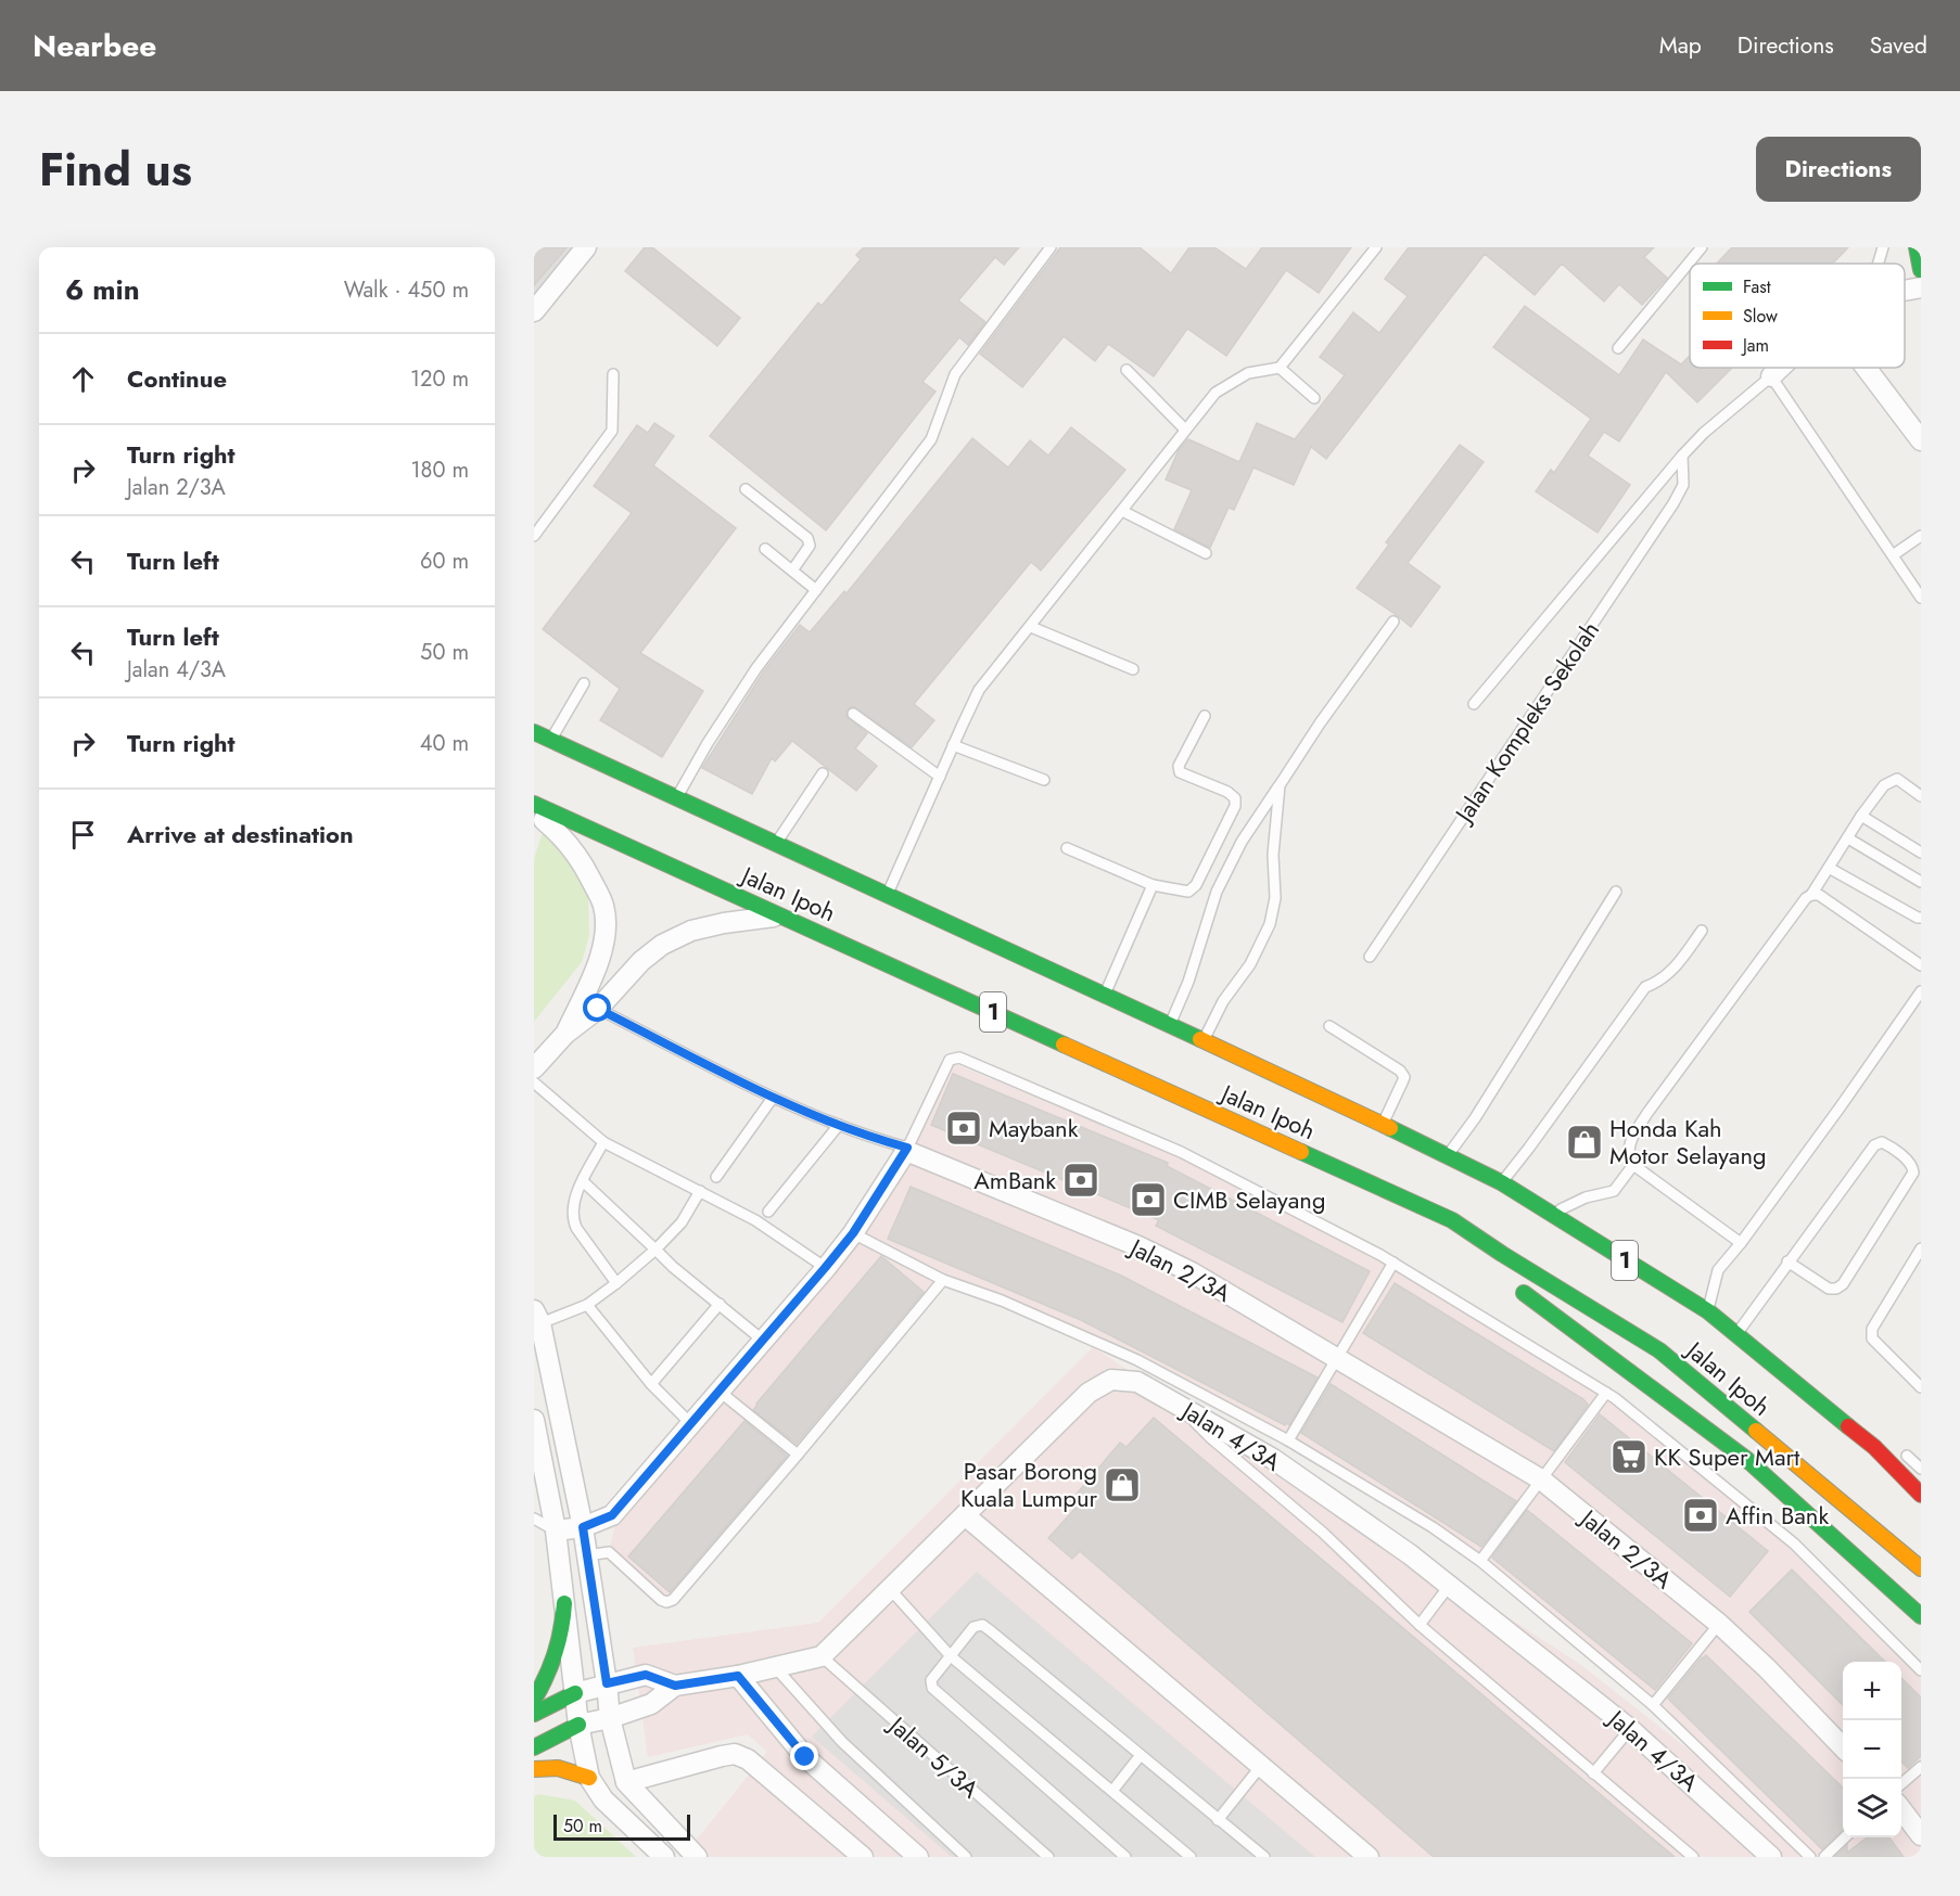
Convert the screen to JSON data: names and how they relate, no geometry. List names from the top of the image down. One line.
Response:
{"streets":{"main road":["Jalan Ipoh","1"],"street":["Jalan 2/3A","Jalan 4/3A"],"lane":["Jalan Kompleks Sekolah","Jalan 5/3A"]},"crossings":[["Jalan 4/3A","Jalan 5/3A"]],"places":{"bank":["Maybank","AmBank","CIMB Selayang","Affin Bank"],"shop":["Honda Kah Motor Selayang","Pasar Borong Kuala Lumpur"],"supermarket":["KK Super Mart"]},"legend":["Fast","Slow","Jam"],"scale_bar":"50 m","page":{"header":"Nearbee","nav":["Map","Directions","Saved"],"title":"Find us","buttons":"Directions","heading":["6 min","Walk · 450 m"],"list":[["Continue","120 m"],["Turn right","Jalan 2/3A","180 m"],["Turn left","60 m"],["Turn left","Jalan 4/3A","50 m"],["Turn right","40 m"],"Arrive at destination"],"map_buttons":["+","−"],"scale":"50 m"}}
